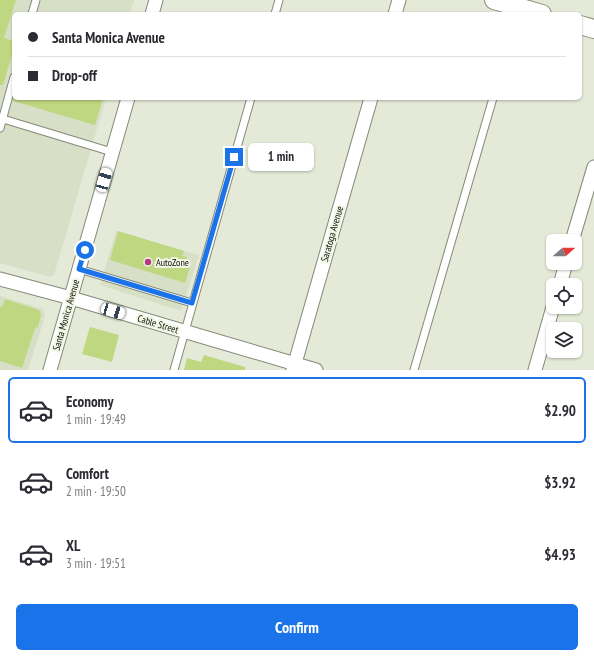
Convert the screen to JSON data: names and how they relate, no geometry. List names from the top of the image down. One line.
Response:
{"streets":{"street":["Saratoga Avenue","Santa Monica Avenue","Cable Street"]},"crossings":[["Saratoga Avenue","Cable Street"],["Santa Monica Avenue","Cable Street"]],"places":["AutoZone"],"north":"right","page":{"banner":["Santa Monica Avenue","Drop-off"],"bubble":"1 min","list":[{"name":"Economy","note":"1 min · 19:49","value":"$2.90"},{"name":"Comfort","note":"2 min · 19:50","value":"$3.92"},{"name":"XL","note":"3 min · 19:51","value":"$4.93"}],"buttons":"Confirm"}}
